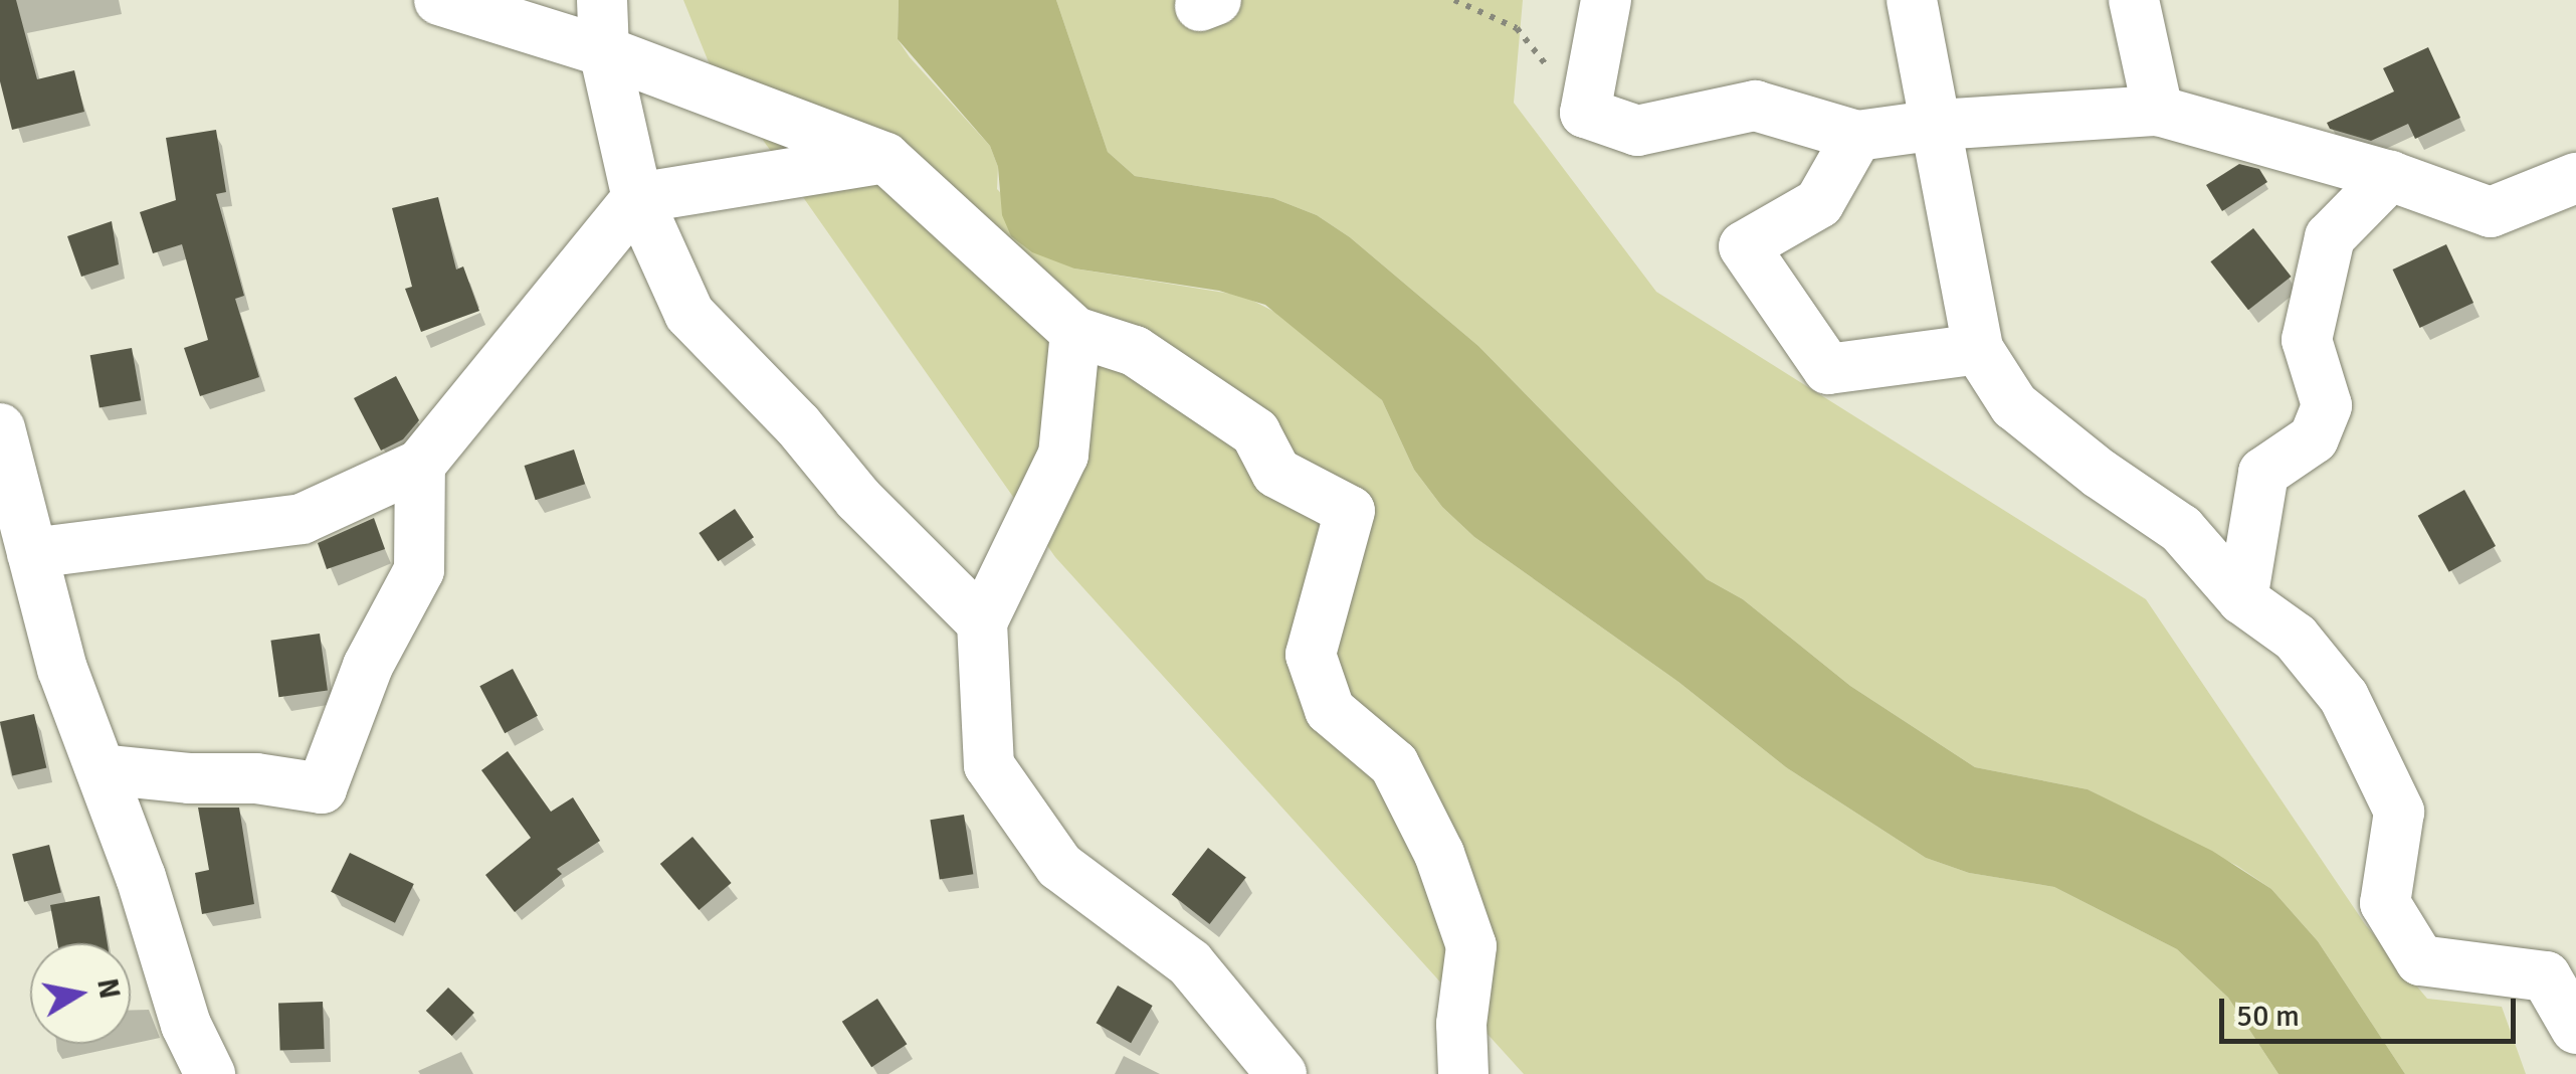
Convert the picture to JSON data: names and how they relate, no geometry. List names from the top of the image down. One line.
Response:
{"scale_bar":"50 m","north":"right"}
